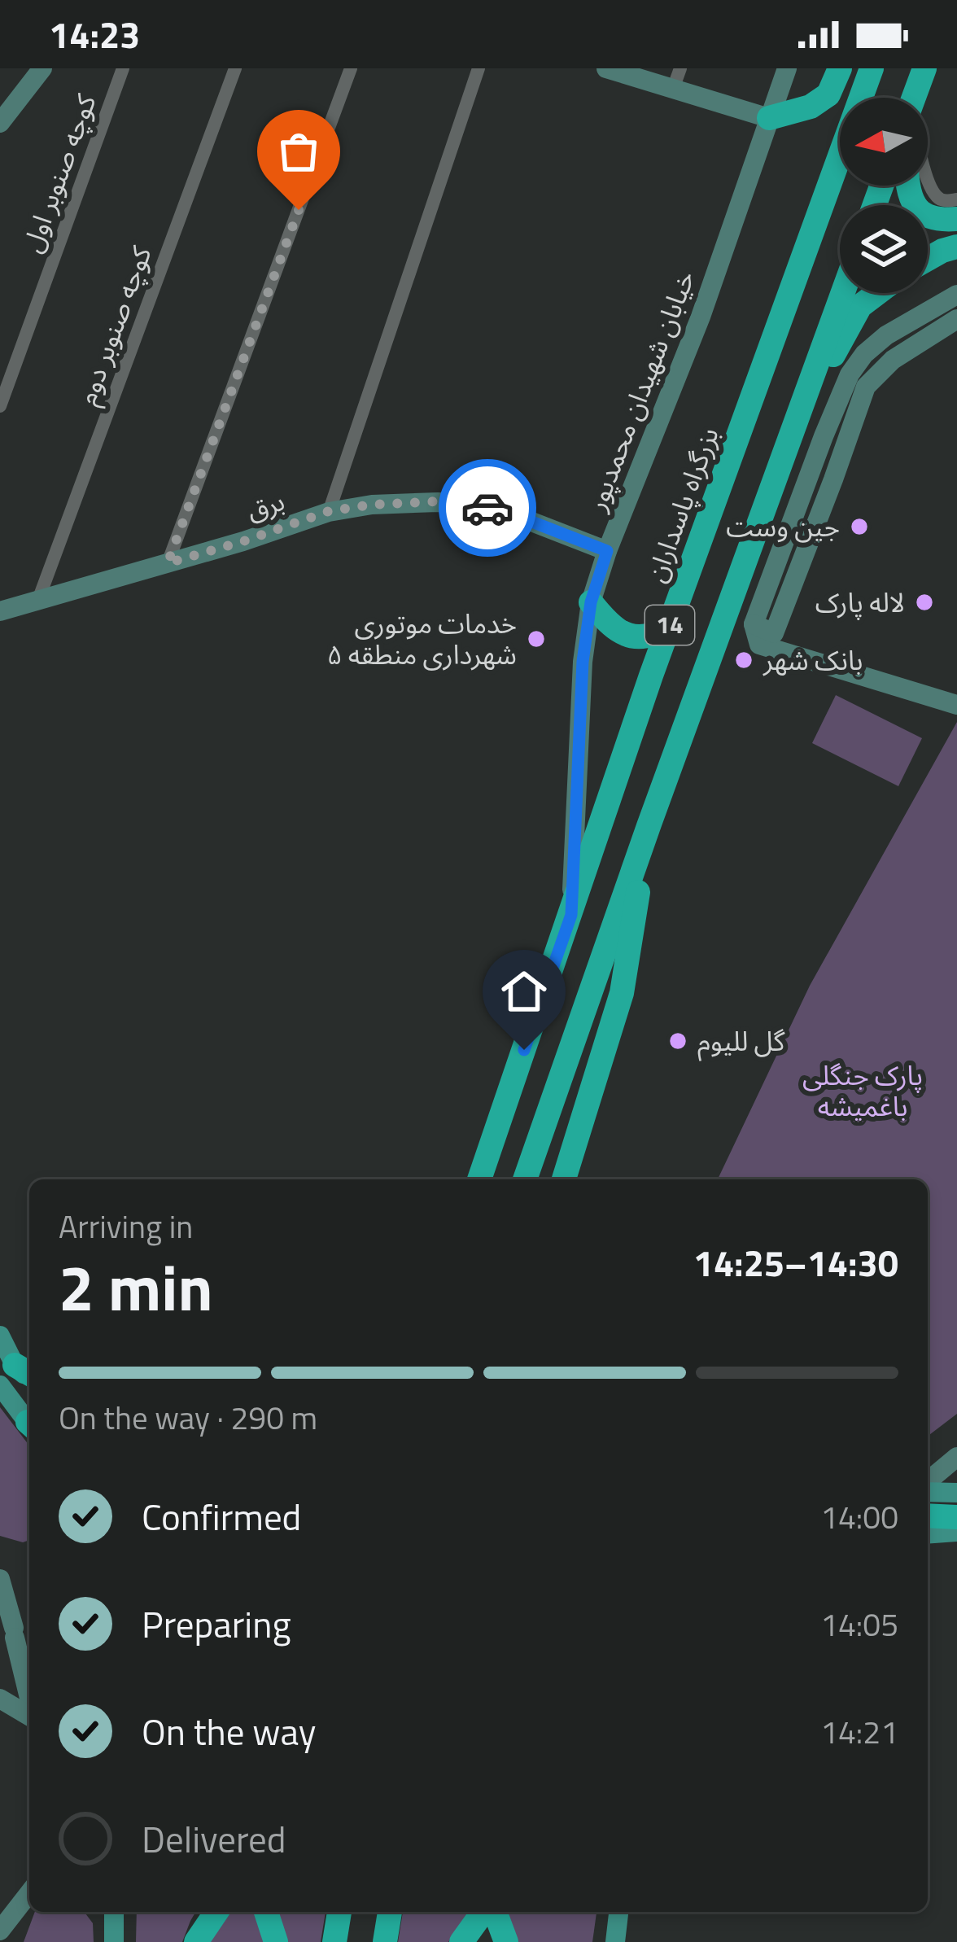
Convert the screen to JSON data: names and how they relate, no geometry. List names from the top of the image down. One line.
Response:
{"streets":{"highway":["بزرگراه پاسداران","14"],"street":["کوچه صنوبر اول","کوچه صنوبر دوم","خیابان شهیدان محمدپور","برق"]},"crossings":[["کوچه صنوبر دوم","برق"],["خیابان شهیدان محمدپور","بزرگراه پاسداران"],["خیابان شهیدان محمدپور","برق"]],"parks":["پارک جنگلی باغمیشه"],"places":["جین وست","لاله پارک","خدمات موتوری شهرداری منطقه ۵","بانک شهر","گل للیوم"],"north":"left","page":{"status":"14:23","heading":["2 min","Arriving in","14:25–14:30"],"bar":"On the way · 290 m","list":[["Confirmed","14:00"],["Preparing","14:05"],["On the way","14:21"],"Delivered"]}}
